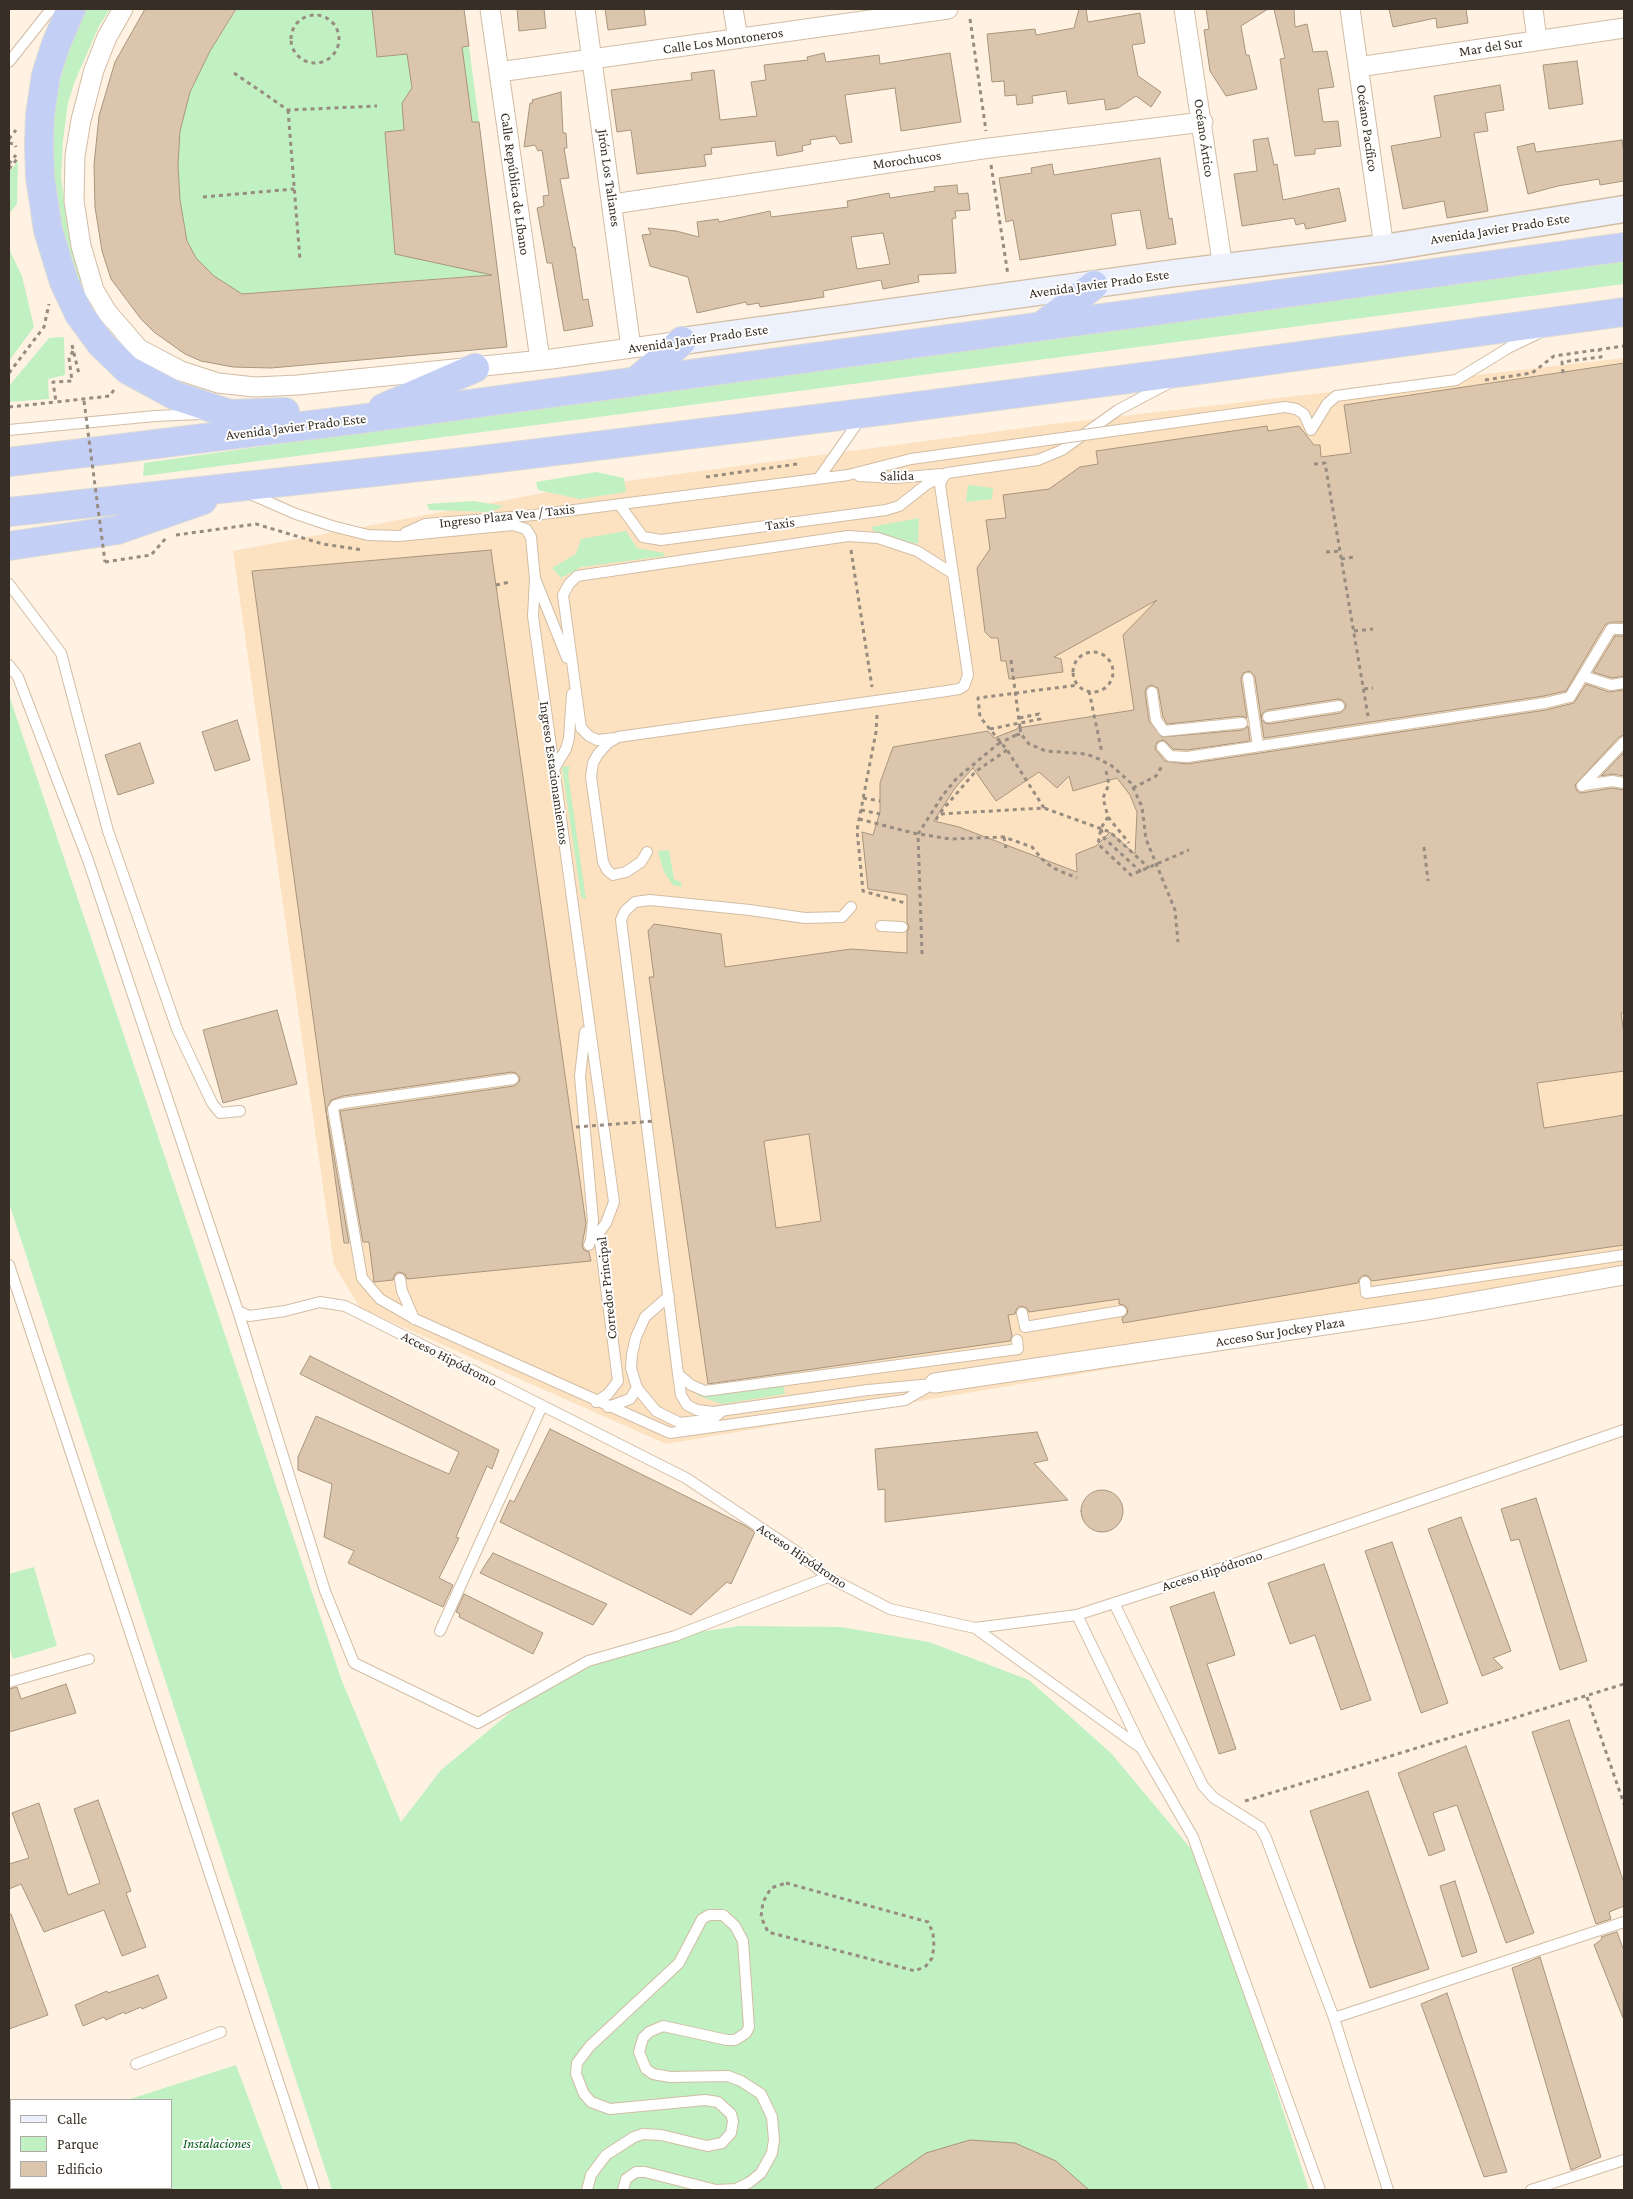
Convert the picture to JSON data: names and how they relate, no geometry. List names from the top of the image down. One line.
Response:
{"streets":{"highway":["Avenida Javier Prado Este"],"street":["Calle Los Montoneros","Mar del Sur","Océano Pacífico","Océano Ártico","Morochucos","Jirón Los Talianes","Calle República de Líbano","Acceso Sur Jockey Plaza"],"lane":["Salida","Ingreso Plaza Vea / Taxis","Taxis","Ingreso Estacionamientos","Corredor Principal","Acceso Hipódromo"]},"crossings":[["Calle Los Montoneros","Jirón Los Talianes"],["Calle Los Montoneros","Calle República de Líbano"],["Mar del Sur","Océano Pacífico"],["Océano Pacífico","Avenida Javier Prado Este"],["Océano Ártico","Morochucos"],["Océano Ártico","Avenida Javier Prado Este"],["Morochucos","Jirón Los Talianes"],["Jirón Los Talianes","Avenida Javier Prado Este"],["Calle República de Líbano","Avenida Javier Prado Este"],["Salida","Ingreso Plaza Vea / Taxis"],["Salida","Taxis"],["Ingreso Plaza Vea / Taxis","Taxis"],["Ingreso Plaza Vea / Taxis","Ingreso Estacionamientos"],["Ingreso Estacionamientos","Corredor Principal"]],"parks":["Instalaciones"],"legend":["Calle","Parque","Edificio"]}
